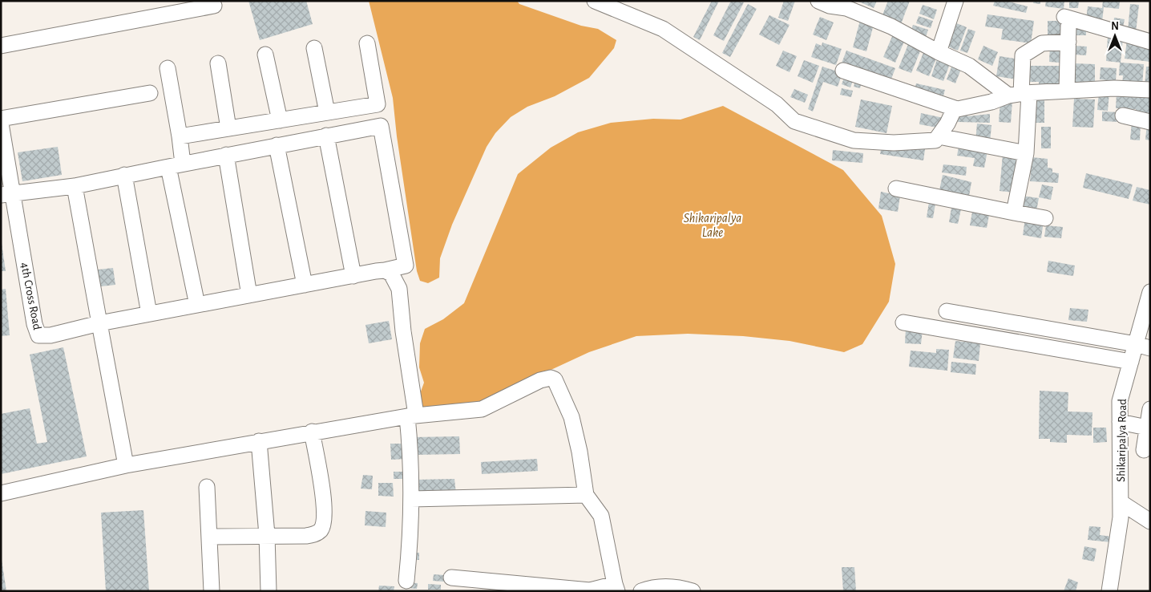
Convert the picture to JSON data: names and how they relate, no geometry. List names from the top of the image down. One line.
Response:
{"streets":{"street":["4th Cross Road","Shikaripalya Road"]},"water":["Shikaripalya Lake"],"north":"top"}
